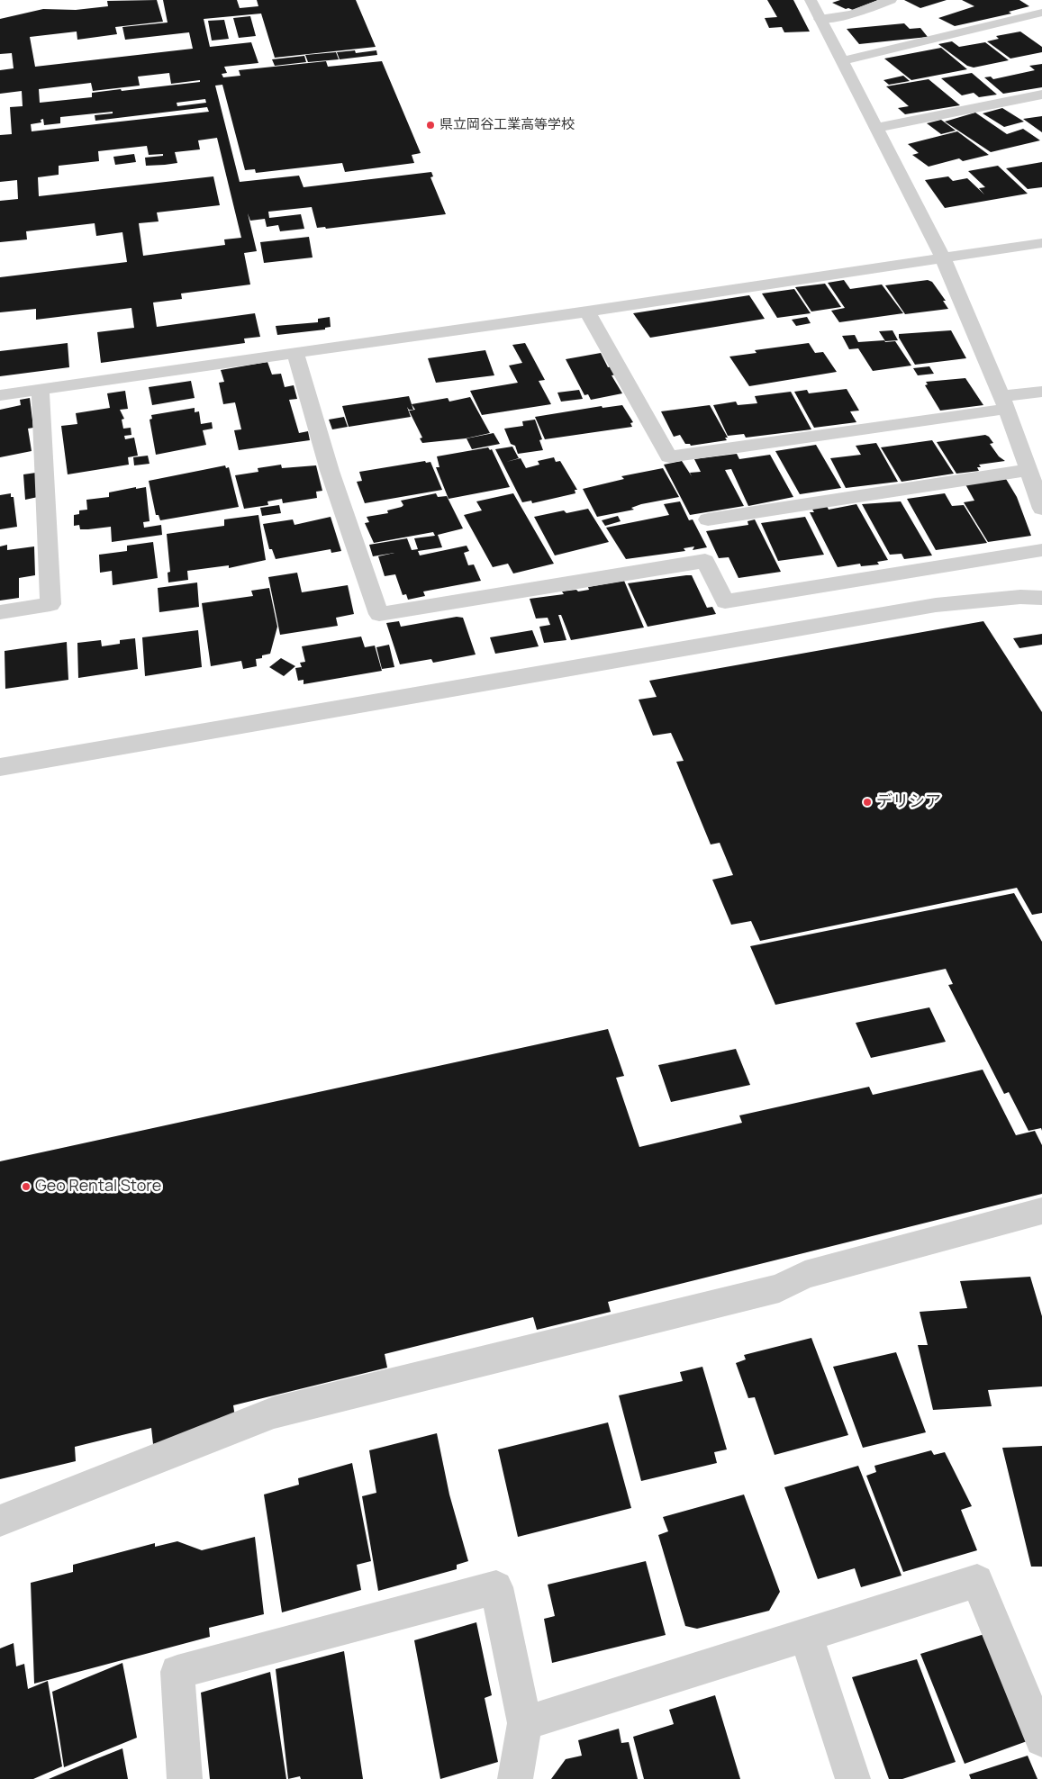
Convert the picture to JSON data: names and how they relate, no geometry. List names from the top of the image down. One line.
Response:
{"places":["県立岡谷工業高等学校","デリシア","Geo Rental Store"]}
